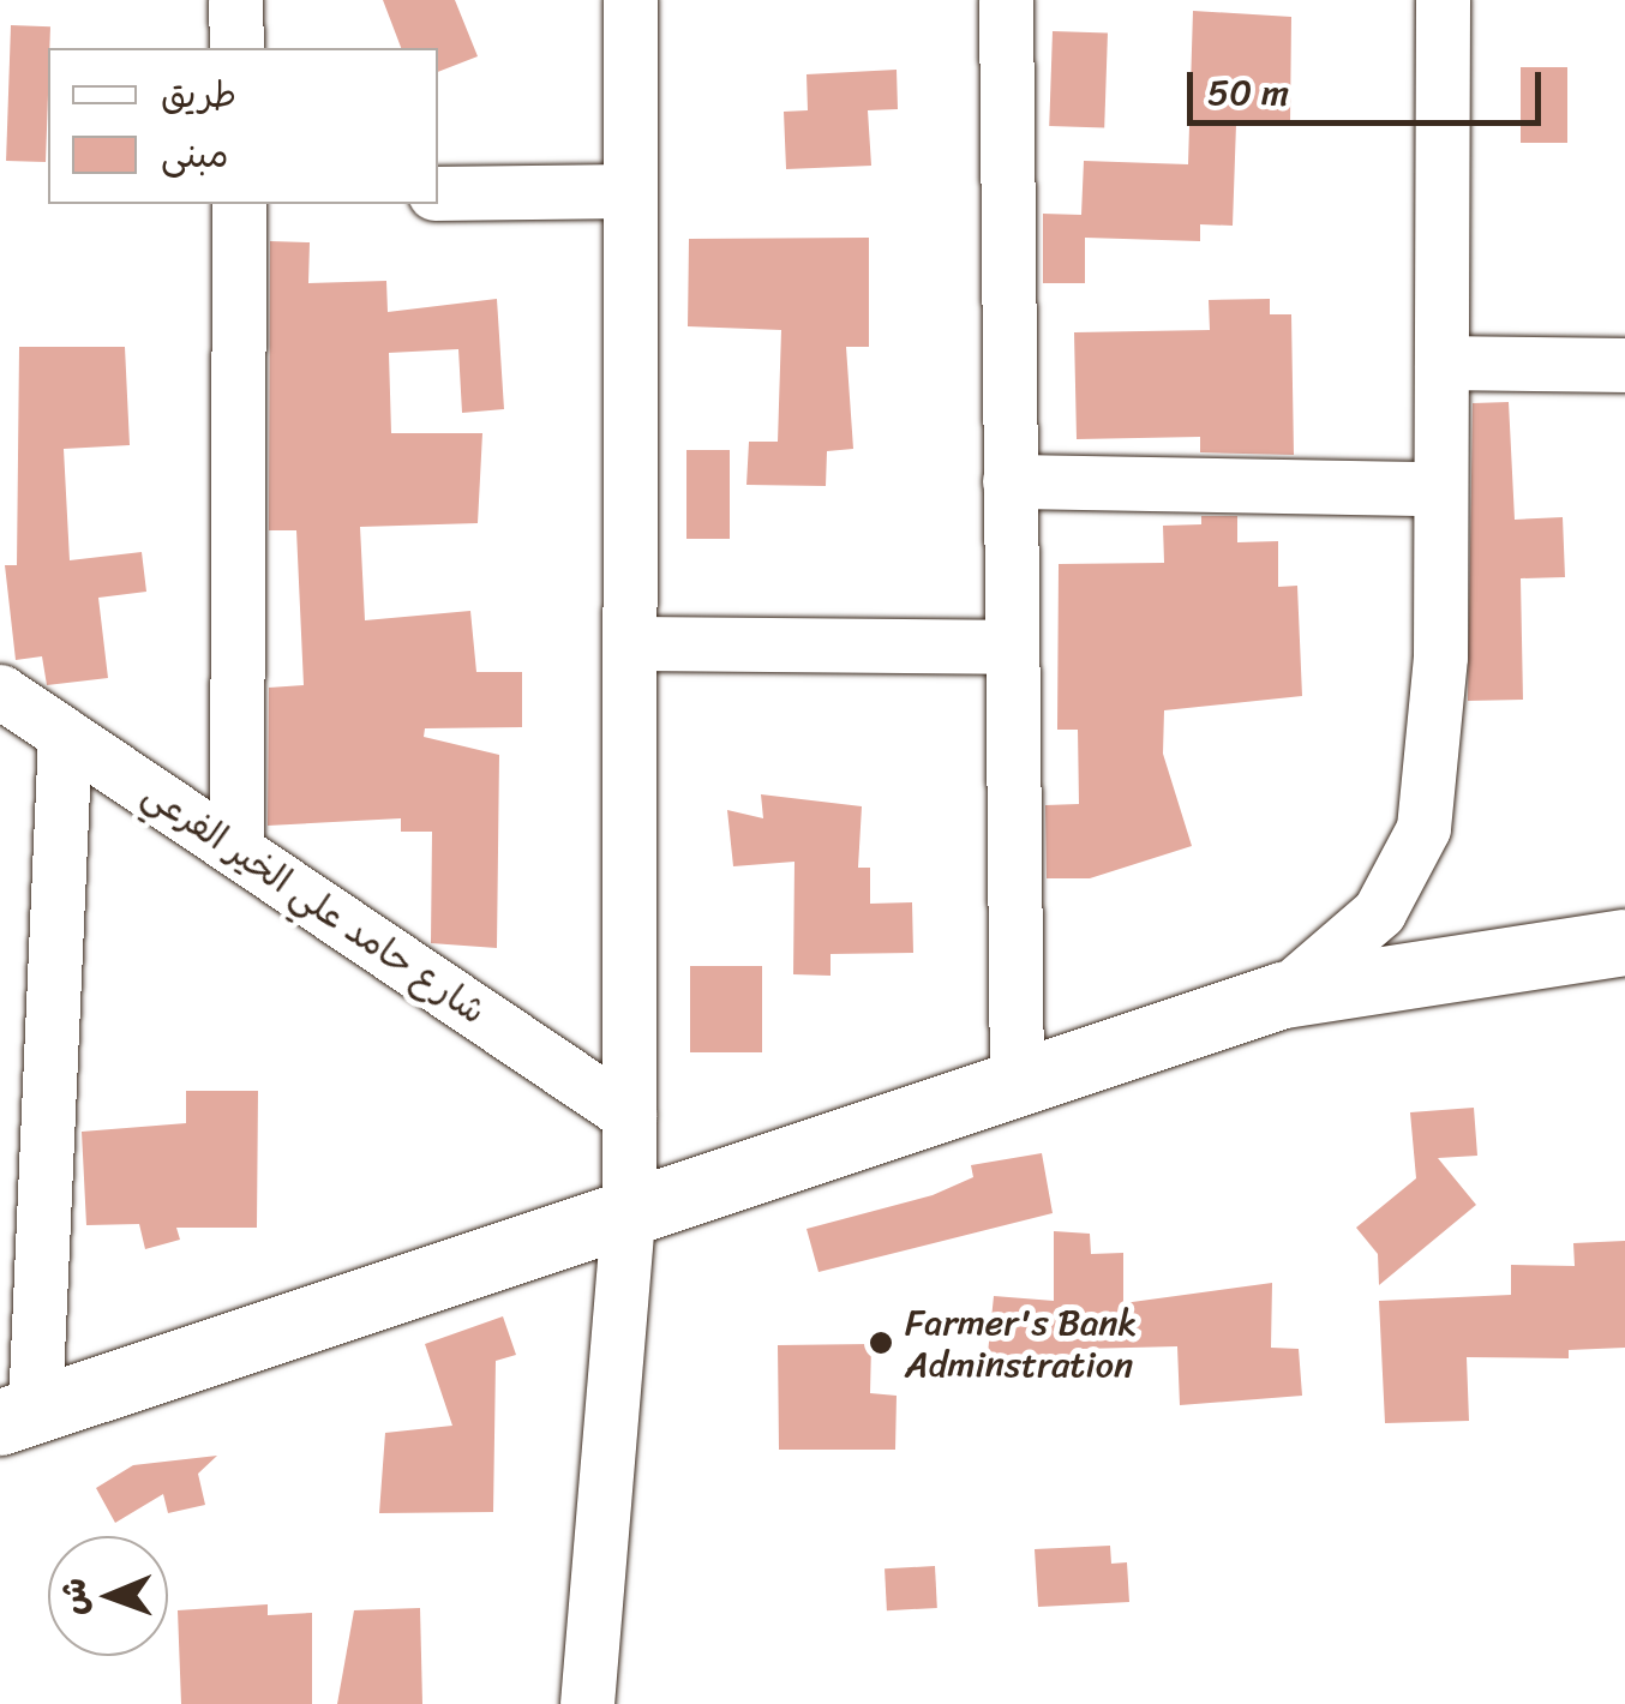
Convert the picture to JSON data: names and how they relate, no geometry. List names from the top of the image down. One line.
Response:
{"streets":{"street":["شارع حامد علي الخير الفرعي"]},"places":["Farmer's Bank Adminstration"],"legend":["طريق","مبنى"],"scale_bar":"50 m","north":"left"}
